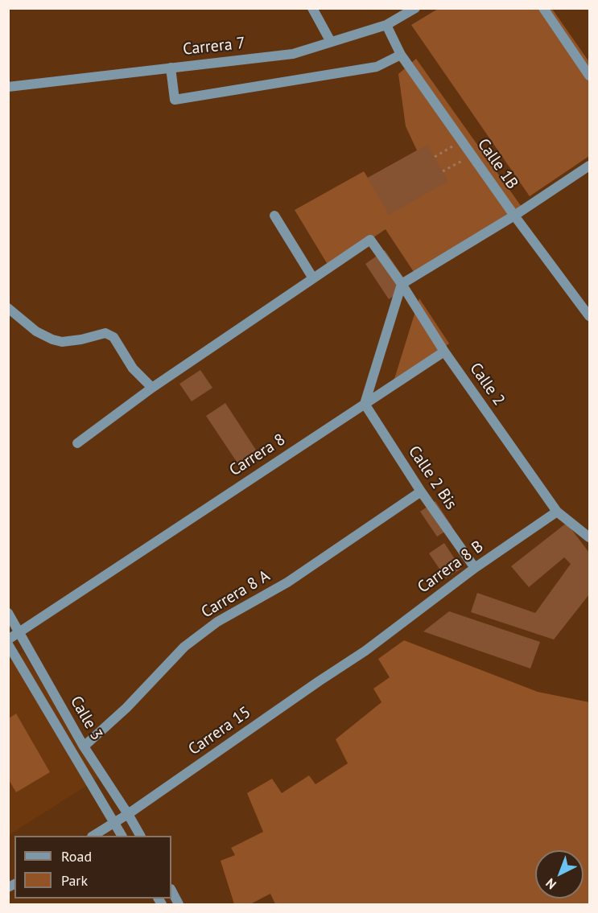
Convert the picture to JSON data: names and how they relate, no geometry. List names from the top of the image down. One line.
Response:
{"streets":{"street":["Carrera 7","Calle 1B","Calle 2","Carrera 8","Calle 2 Bis","Carrera 8 B","Carrera 8 A","Calle 3","Carrera 15"]},"crossings":[["Carrera 7","Calle 1B"],["Calle 2","Carrera 8"],["Calle 2","Carrera 8 B"],["Carrera 8","Calle 2 Bis"],["Carrera 8","Calle 3"],["Calle 2 Bis","Carrera 8 B"],["Calle 2 Bis","Carrera 8 A"],["Carrera 8 B","Carrera 15"],["Carrera 8 A","Calle 3"],["Calle 3","Carrera 15"]],"legend":["Road","Park"],"north":"bottom left"}
